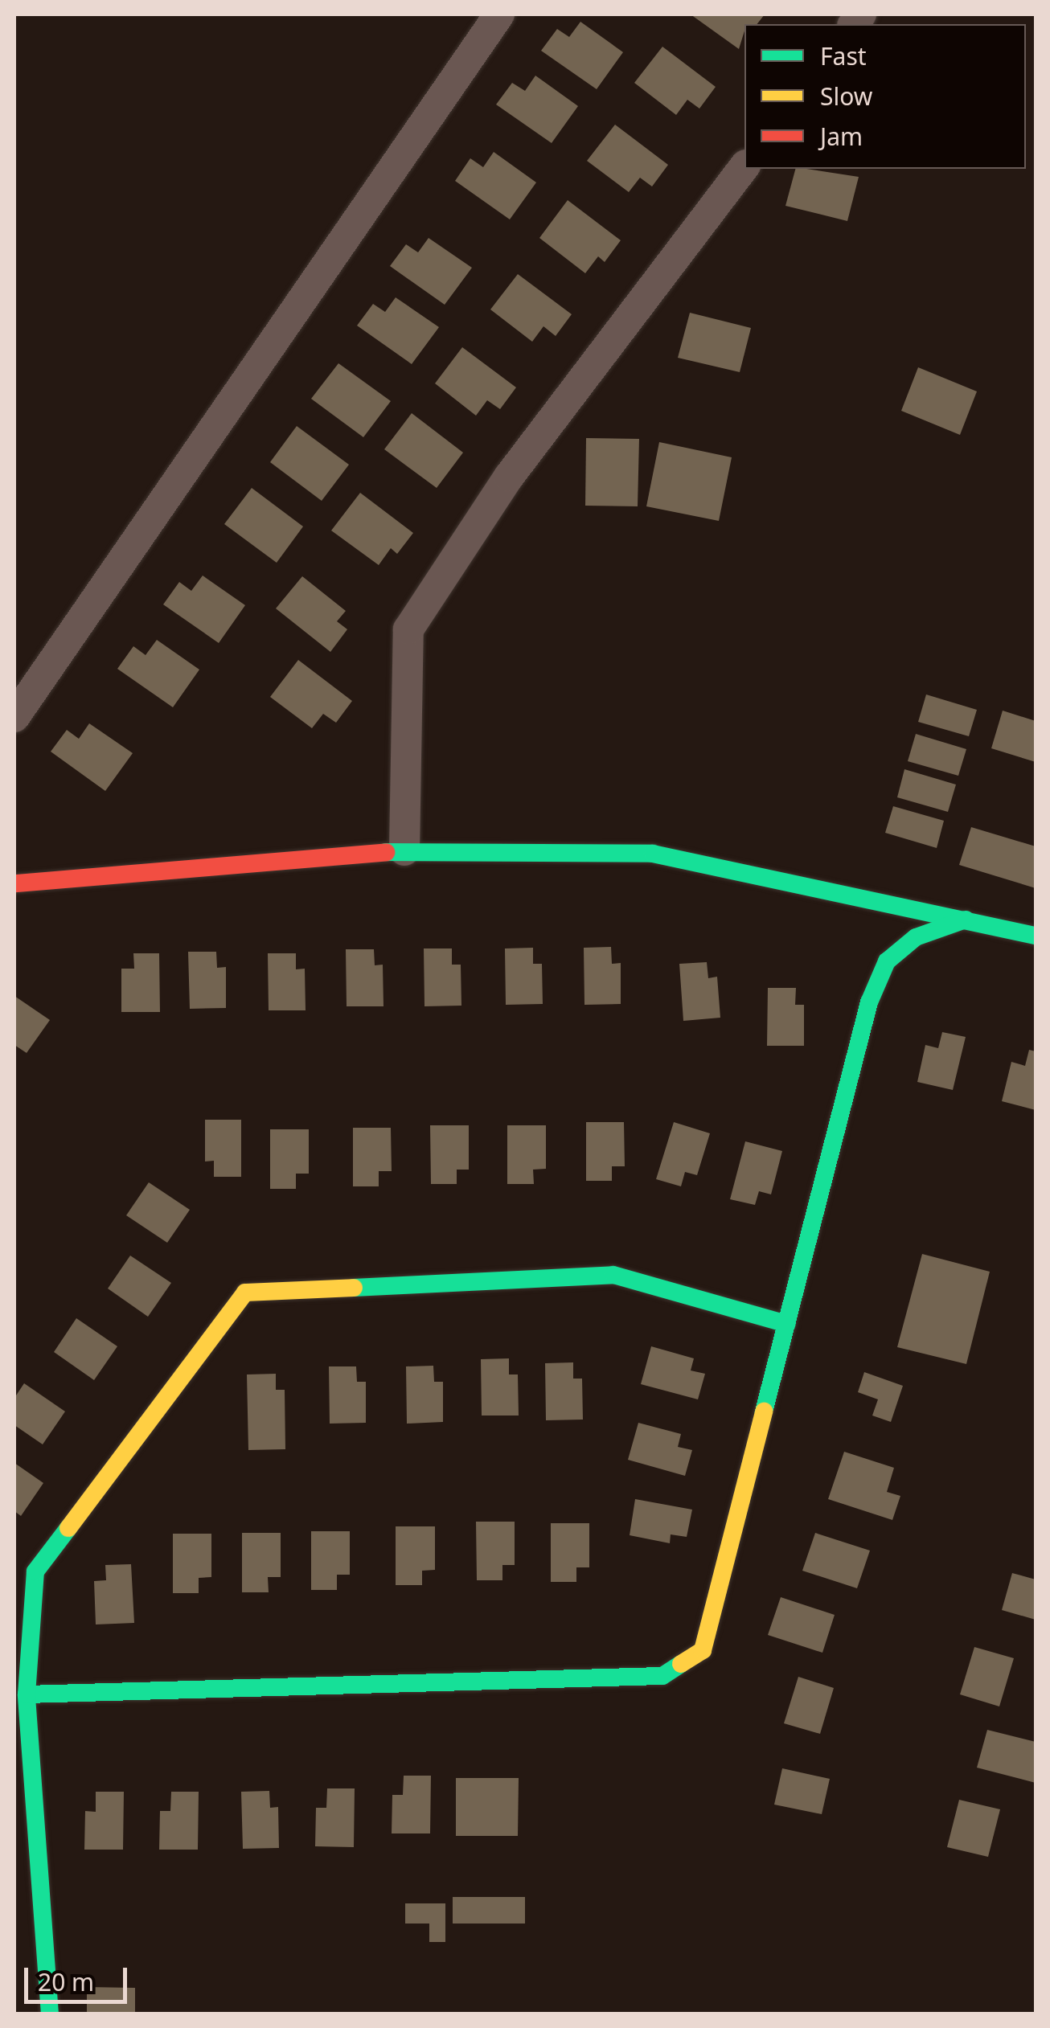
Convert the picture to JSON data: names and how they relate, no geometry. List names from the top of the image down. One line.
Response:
{"legend":["Fast","Slow","Jam"],"scale_bar":"20 m"}
